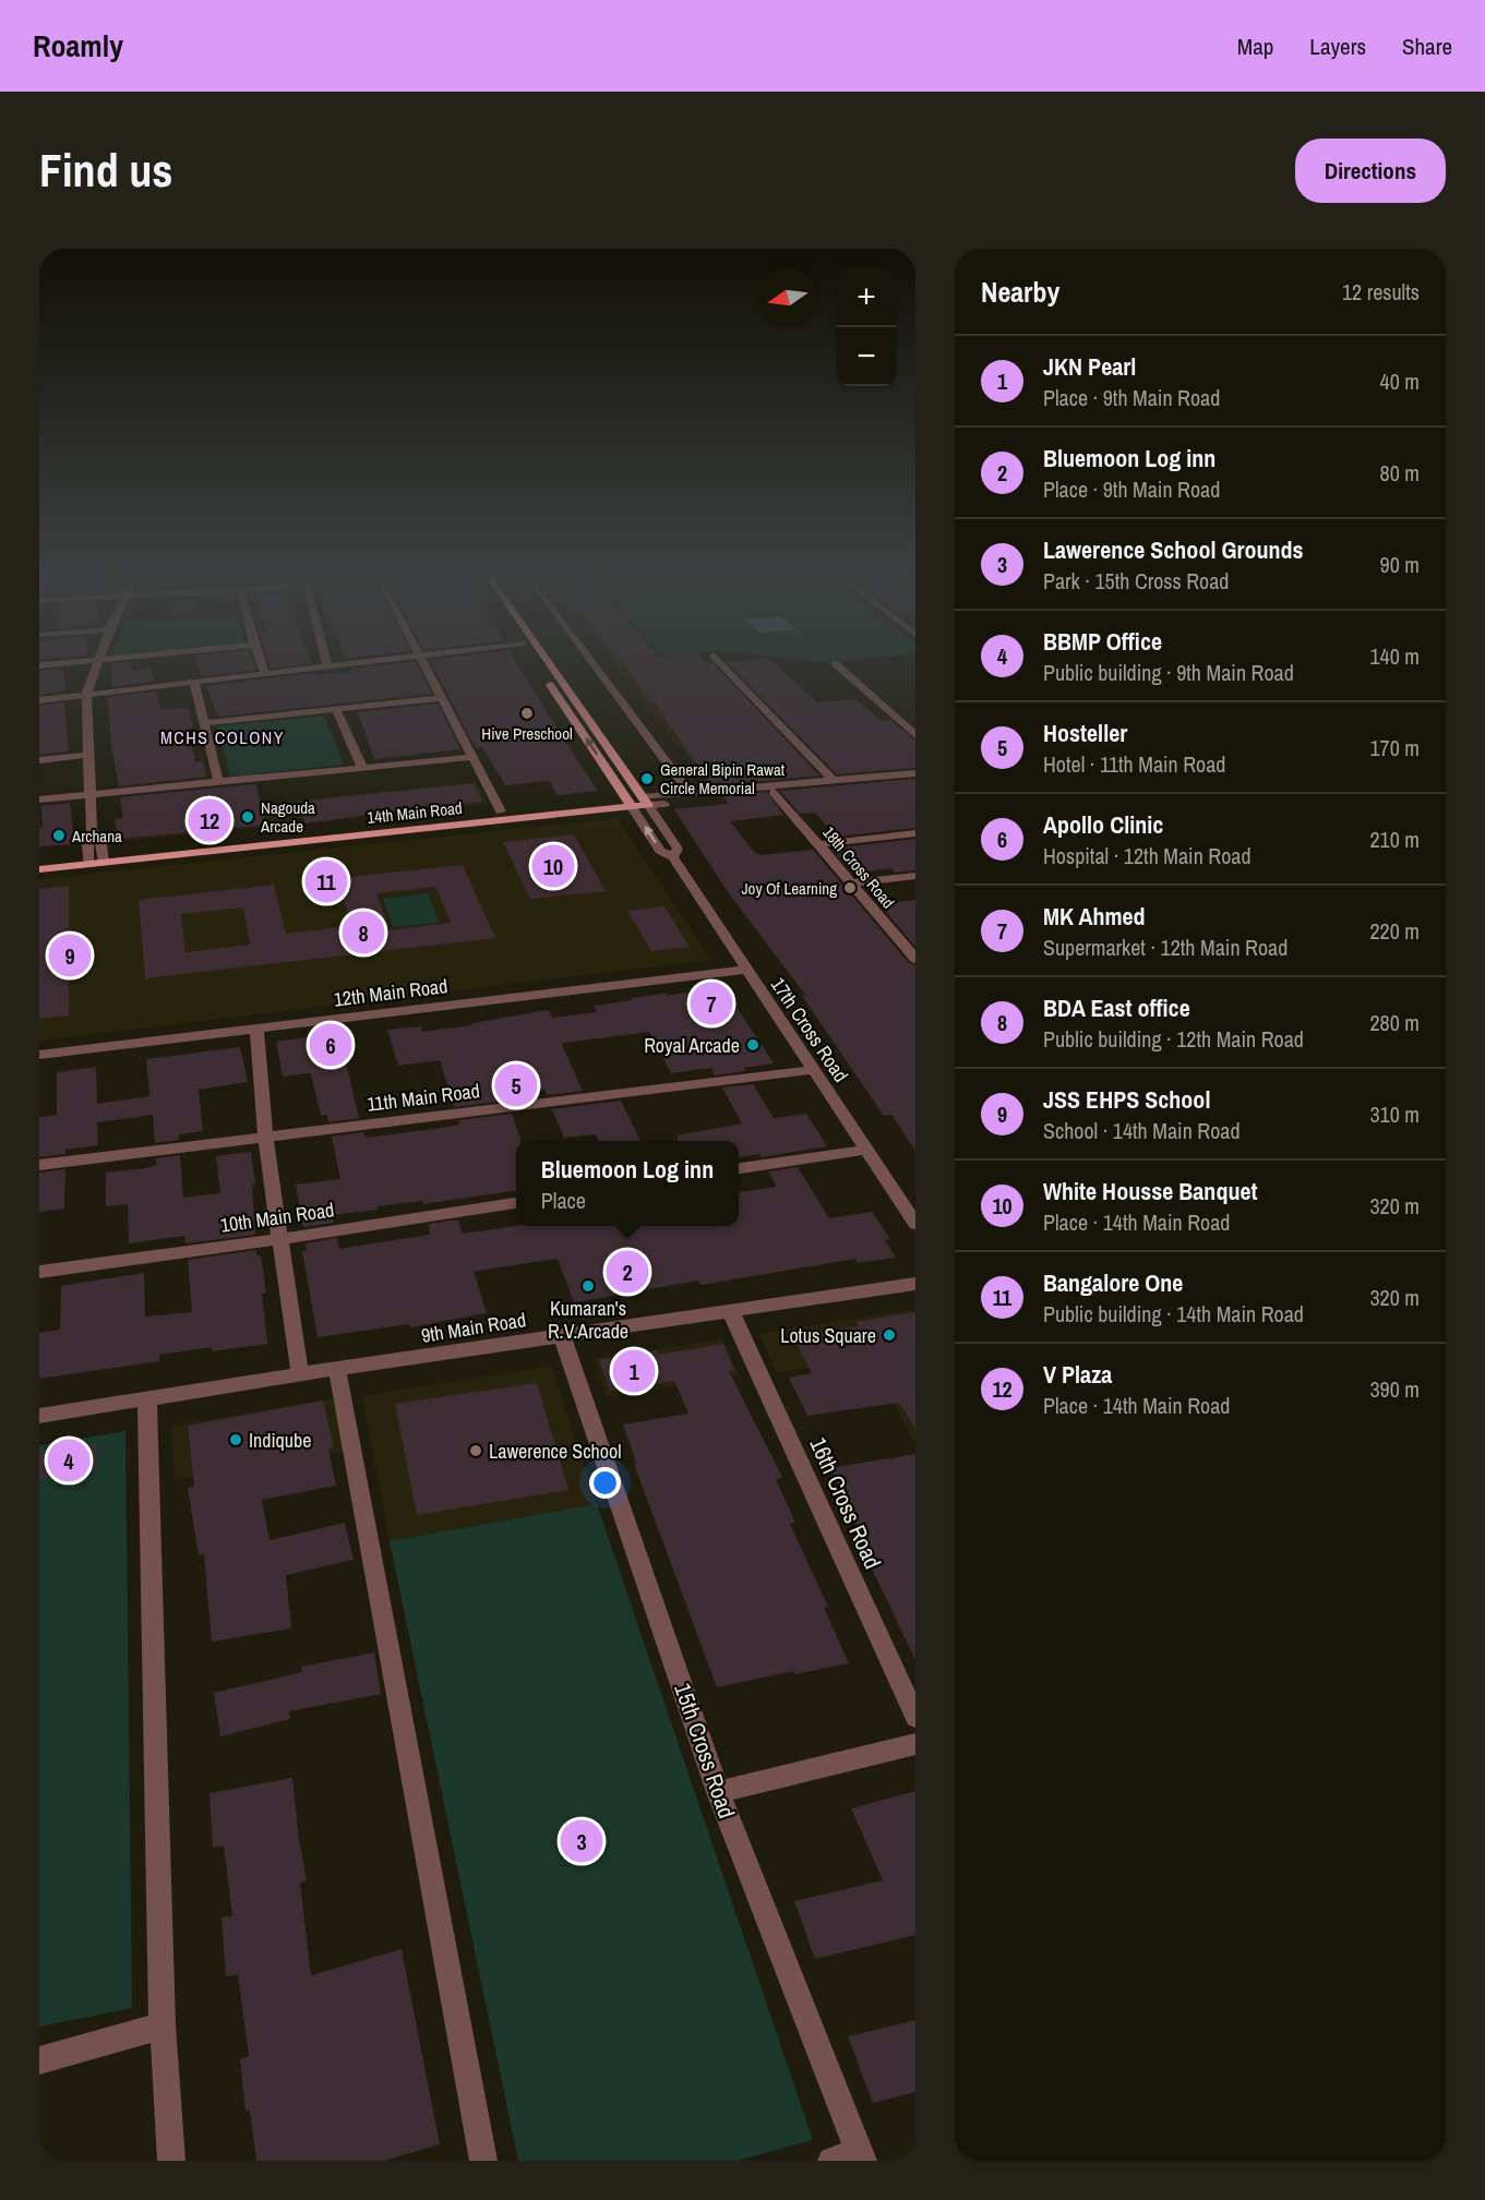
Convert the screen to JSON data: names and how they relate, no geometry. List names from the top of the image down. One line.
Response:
{"streets":{"main road":["14th Main Road","17th Cross Road"],"street":["18th Cross Road","12th Main Road","11th Main Road","10th Main Road","9th Main Road","16th Cross Road","15th Cross Road"]},"crossings":[["14th Main Road","18th Cross Road"],["14th Main Road","17th Cross Road"],["12th Main Road","17th Cross Road"],["17th Cross Road","11th Main Road"],["9th Main Road","16th Cross Road"],["9th Main Road","15th Cross Road"]],"districts":["MCHS COLONY"],"places":["Hive Preschool","General Bipin Rawat Circle Memorial","Nagouda Arcade","Archana","Joy Of Learning","Royal Arcade","Kumaran's R.V.Arcade","Lotus Square","Indiqube","Lawerence School"],"north":"left","page":{"header":"Roamly","nav":["Map","Layers","Share"],"buttons":"Directions","title":"Find us","heading":["Nearby","12 results"],"map_buttons":["+","−"],"list":[{"mark":"1","name":"JKN Pearl","note":"Place · 9th Main Road","value":"40 m"},{"mark":"2","name":"Bluemoon Log inn","note":"Place · 9th Main Road","value":"80 m"},{"mark":"3","name":"Lawerence School Grounds","note":"Park · 15th Cross Road","value":"90 m"},{"mark":"4","name":"BBMP Office","note":"Public building · 9th Main Road","value":"140 m"},{"mark":"5","name":"Hosteller","note":"Hotel · 11th Main Road","value":"170 m"},{"mark":"6","name":"Apollo Clinic","note":"Hospital · 12th Main Road","value":"210 m"},{"mark":"7","name":"MK Ahmed","note":"Supermarket · 12th Main Road","value":"220 m"},{"mark":"8","name":"BDA East office","note":"Public building · 12th Main Road","value":"280 m"},{"mark":"9","name":"JSS EHPS School","note":"School · 14th Main Road","value":"310 m"},{"mark":"10","name":"White Housse Banquet","note":"Place · 14th Main Road","value":"320 m"},{"mark":"11","name":"Bangalore One","note":"Public building · 14th Main Road","value":"320 m"},{"mark":"12","name":"V Plaza","note":"Place · 14th Main Road","value":"390 m"}],"pins":["12","10","11","8","9","7","6","5","2","1","4","3"],"popup":["Bluemoon Log inn","Place"]}}
